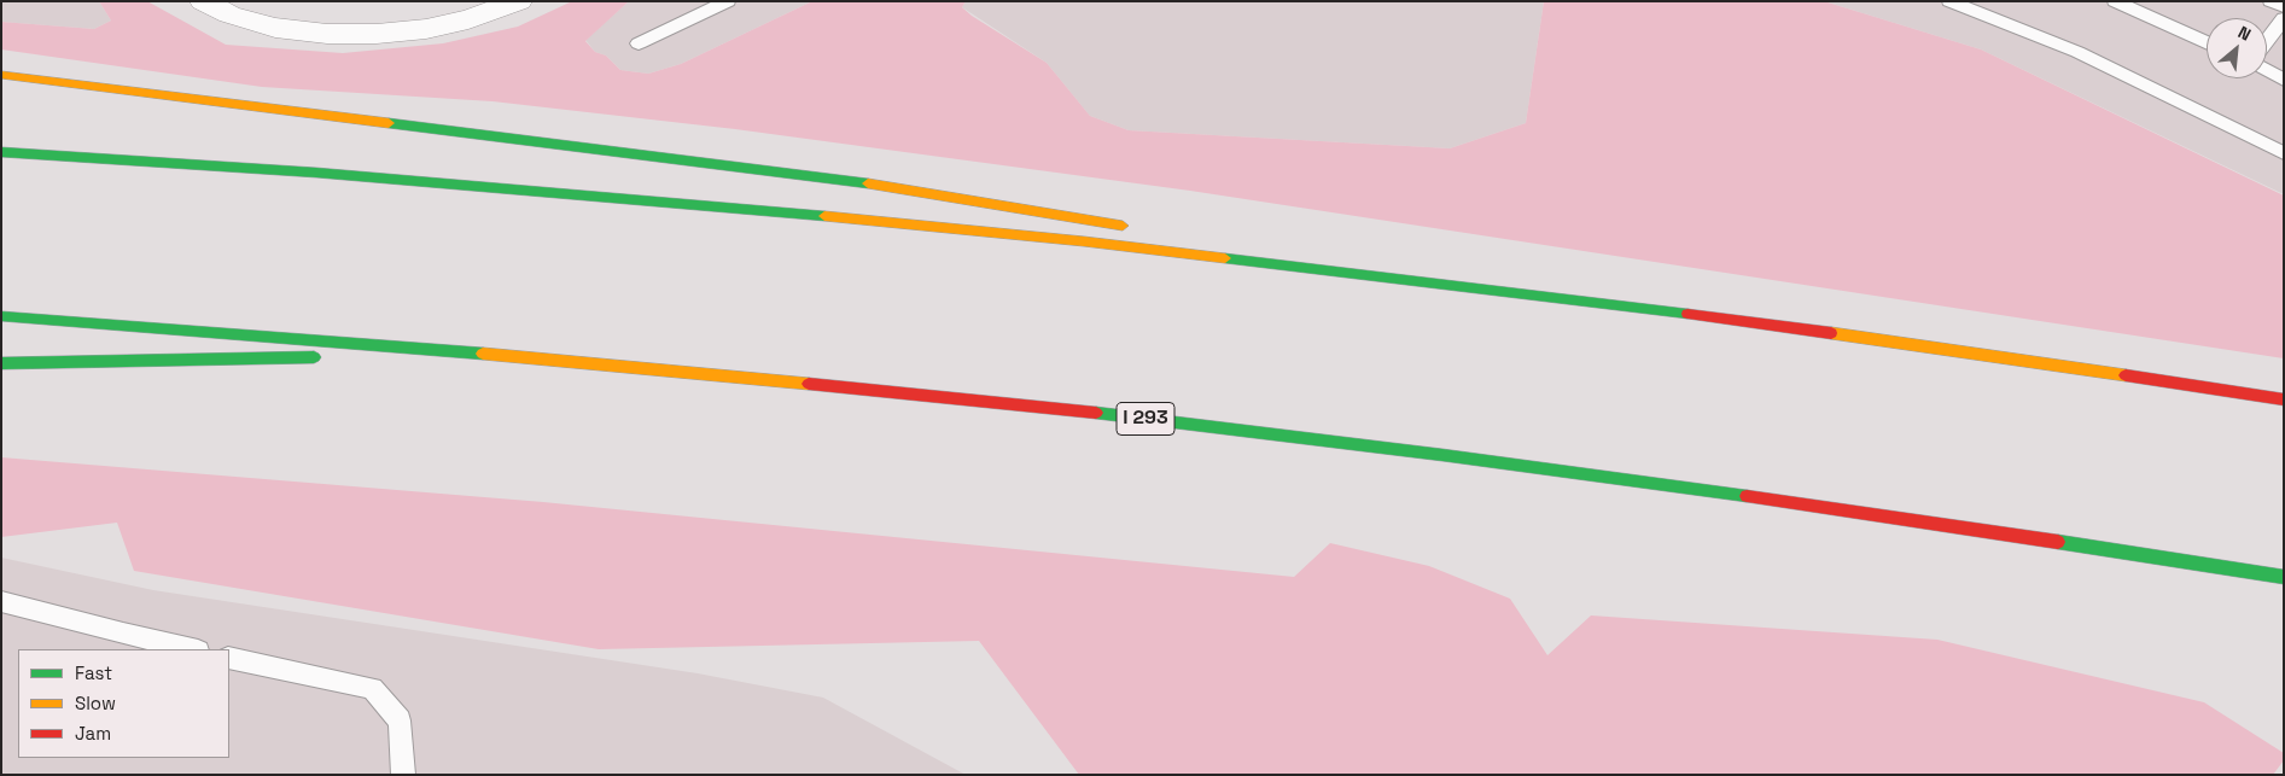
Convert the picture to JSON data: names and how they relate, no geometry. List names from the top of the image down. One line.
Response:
{"streets":{"highway":["I 293"]},"legend":["Fast","Slow","Jam"],"north":"top right"}
